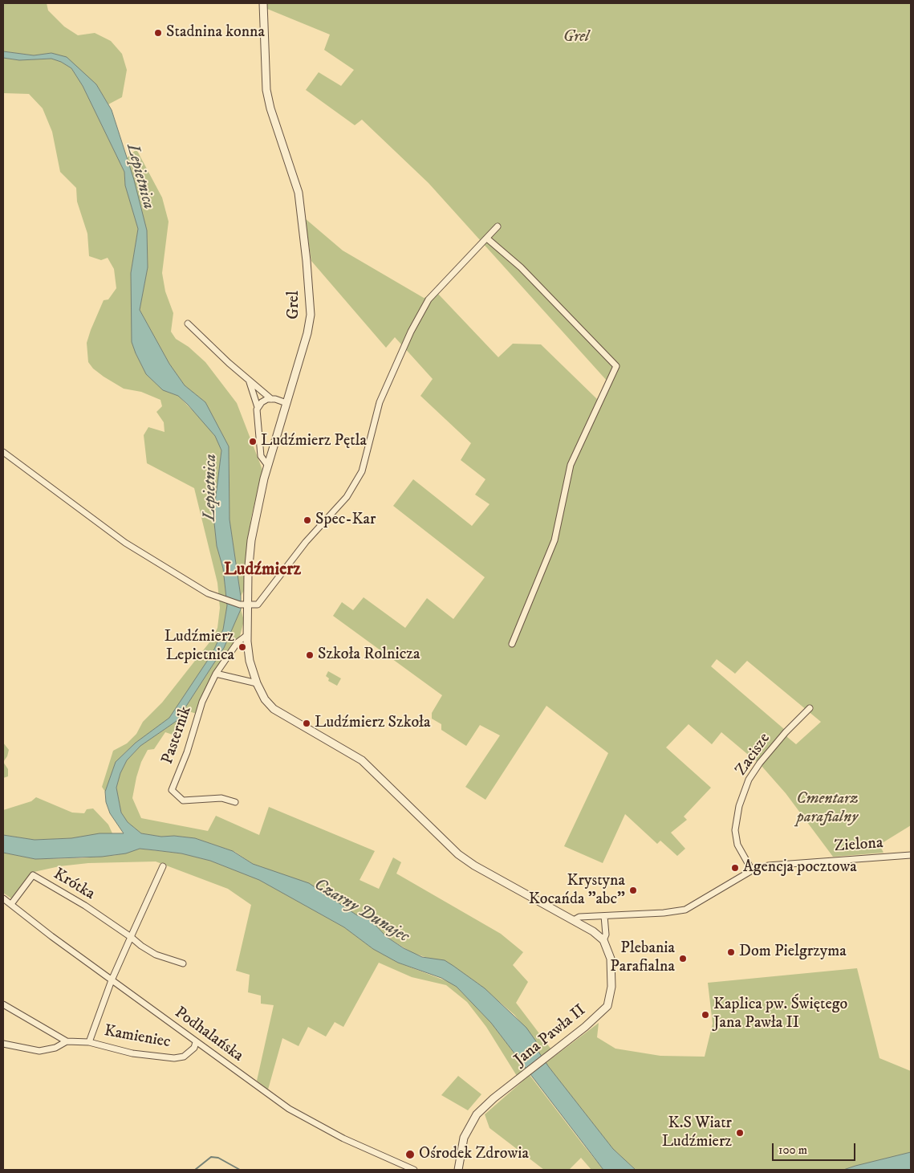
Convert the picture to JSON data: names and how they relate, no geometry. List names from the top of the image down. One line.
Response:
{"streets":{"street":["Grel","Pasternik","Zacisze","Zielona","Krótka","Podhalańska","Jana Pawła II","Kamieniec"]},"crossings":[["Grel","Pasternik"],["Grel","Zielona"],["Zacisze","Zielona"],["Krótka","Podhalańska"],["Podhalańska","Kamieniec"]],"districts":["Ludźmierz"],"water":["Lepietnica","Czarny Dunajec"],"parks":["Grel","Cmentarz parafialny"],"places":["Stadnina konna","Ludźmierz Pętla","Spec-Kar","Ludźmierz Lepietnica","Szkoła Rolnicza","Ludźmierz Szkoła","Agencja pocztowa","Krystyna Kocańda \"abc\"","Dom Pielgrzyma","Plebania Parafialna","Kaplica pw. Świętego Jana Pawła II","K.S Wiatr Ludźmierz","Ośrodek Zdrowia"],"scale_bar":"100 m"}
